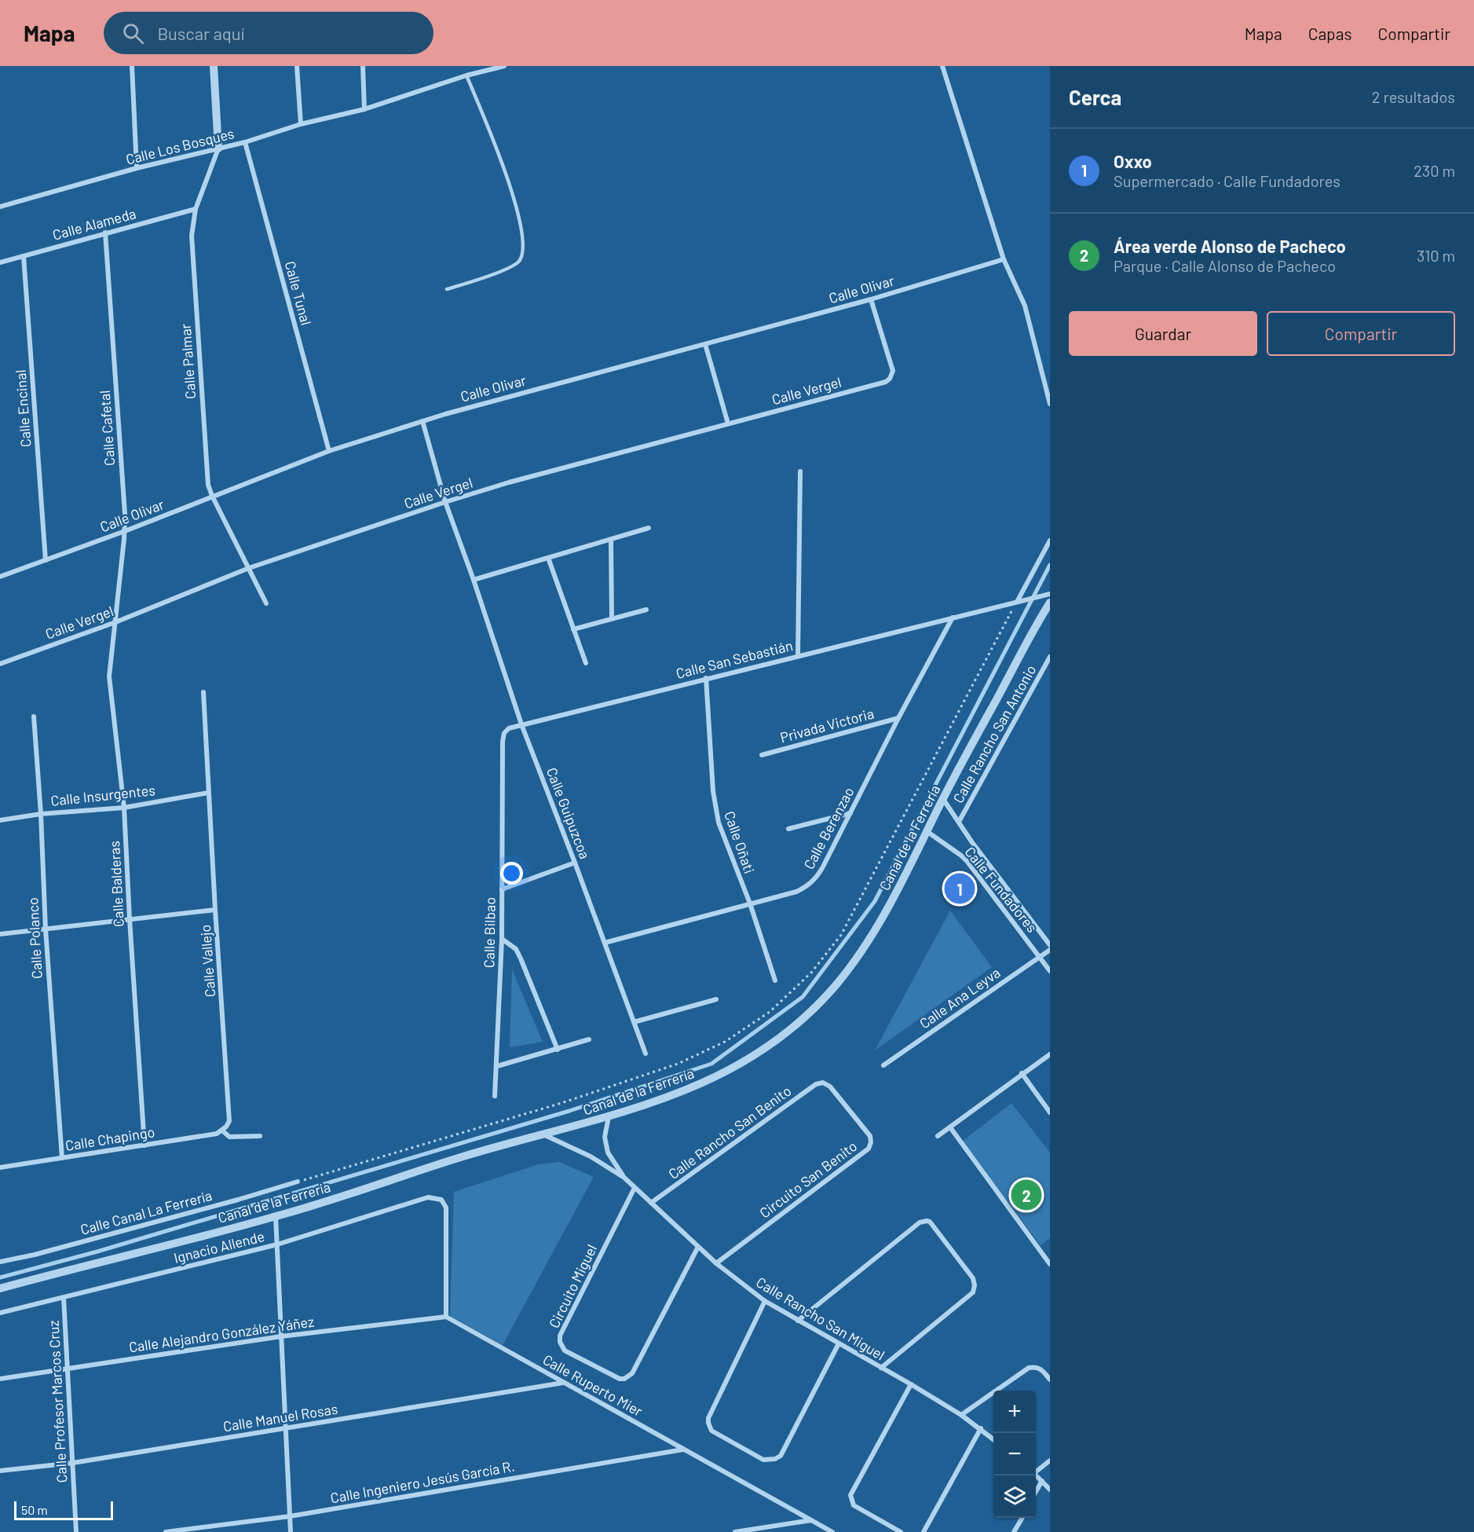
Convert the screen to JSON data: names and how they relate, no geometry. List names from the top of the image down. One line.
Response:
{"streets":{"street":["Calle Los Bosques","Calle Alameda","Calle Olivar","Calle Tunal","Calle Palmar","Calle Vergel","Calle Encinal","Calle Cafetal","Calle San Sebastián","Privada Victoria","Calle Rancho San Antonio","Calle Insurgentes","Calle Guipuzcoa","Calle Berenzao","Canal de la Ferrería","Calle Oñati","Calle Balderas","Calle Fundadores","Calle Bilbao","Calle Polanco","Calle Vallejo","Calle Ana Leyva","Calle Rancho San Benito","Calle Chapingo","Circuito San Benito","Calle Canal La Ferrería","Ignacio Allende","Circuito Miguel","Calle Rancho San Miguel","Calle Alejandro González Yáñez","Calle Ruperto Mier","Calle Profesor Marcos Cruz","Calle Manuel Rosas","Calle Ingeniero Jesús García R."]},"crossings":[["Calle Los Bosques","Calle Tunal"],["Calle Los Bosques","Calle Palmar"],["Calle Alameda","Calle Palmar"],["Calle Alameda","Calle Encinal"],["Calle Alameda","Calle Cafetal"],["Calle Olivar","Calle Tunal"],["Calle Olivar","Calle Palmar"],["Calle Olivar","Calle Vergel"],["Calle Olivar","Calle Encinal"],["Calle Olivar","Calle Cafetal"],["Calle Olivar","Calle Guipuzcoa"],["Calle Palmar","Calle Vergel"],["Calle Vergel","Calle Cafetal"],["Calle Vergel","Calle Guipuzcoa"],["Calle Vergel","Calle Balderas"],["Calle Cafetal","Calle Balderas"],["Calle San Sebastián","Calle Guipuzcoa"],["Calle San Sebastián","Calle Berenzao"],["Calle San Sebastián","Calle Oñati"],["Calle San Sebastián","Calle Bilbao"],["Privada Victoria","Calle Berenzao"],["Calle Rancho San Antonio","Calle Fundadores"],["Calle Insurgentes","Calle Balderas"],["Calle Insurgentes","Calle Polanco"],["Calle Insurgentes","Calle Vallejo"],["Calle Guipuzcoa","Calle Berenzao"],["Calle Guipuzcoa","Calle Bilbao"],["Calle Berenzao","Calle Oñati"],["Canal de la Ferrería","Calle Fundadores"],["Canal de la Ferrería","Calle Rancho San Miguel"],["Calle Balderas","Calle Chapingo"],["Calle Fundadores","Calle Ana Leyva"],["Calle Polanco","Calle Chapingo"],["Calle Vallejo","Calle Chapingo"],["Calle Rancho San Benito","Circuito San Benito"],["Calle Rancho San Benito","Calle Rancho San Miguel"],["Circuito San Benito","Calle Rancho San Miguel"],["Ignacio Allende","Calle Alejandro González Yáñez"],["Ignacio Allende","Calle Ruperto Mier"],["Ignacio Allende","Calle Profesor Marcos Cruz"],["Circuito Miguel","Calle Rancho San Miguel"],["Calle Alejandro González Yáñez","Calle Ruperto Mier"],["Calle Alejandro González Yáñez","Calle Profesor Marcos Cruz"],["Calle Ruperto Mier","Calle Manuel Rosas"],["Calle Ruperto Mier","Calle Ingeniero Jesús García R."],["Calle Profesor Marcos Cruz","Calle Manuel Rosas"]],"scale_bar":"50 m","page":{"header":"Mapa","search":"Buscar aquí","nav":["Mapa","Capas","Compartir"],"heading":["Cerca","2 resultados"],"list":[{"mark":"1","name":"Oxxo","note":"Supermercado · Calle Fundadores","value":"230 m"},{"mark":"2","name":"Área verde Alonso de Pacheco","note":"Parque · Calle Alonso de Pacheco","value":"310 m"}],"buttons":["Guardar","Compartir"],"pins":["1","2"],"map_buttons":["+","−"],"scale":"50 m"}}
